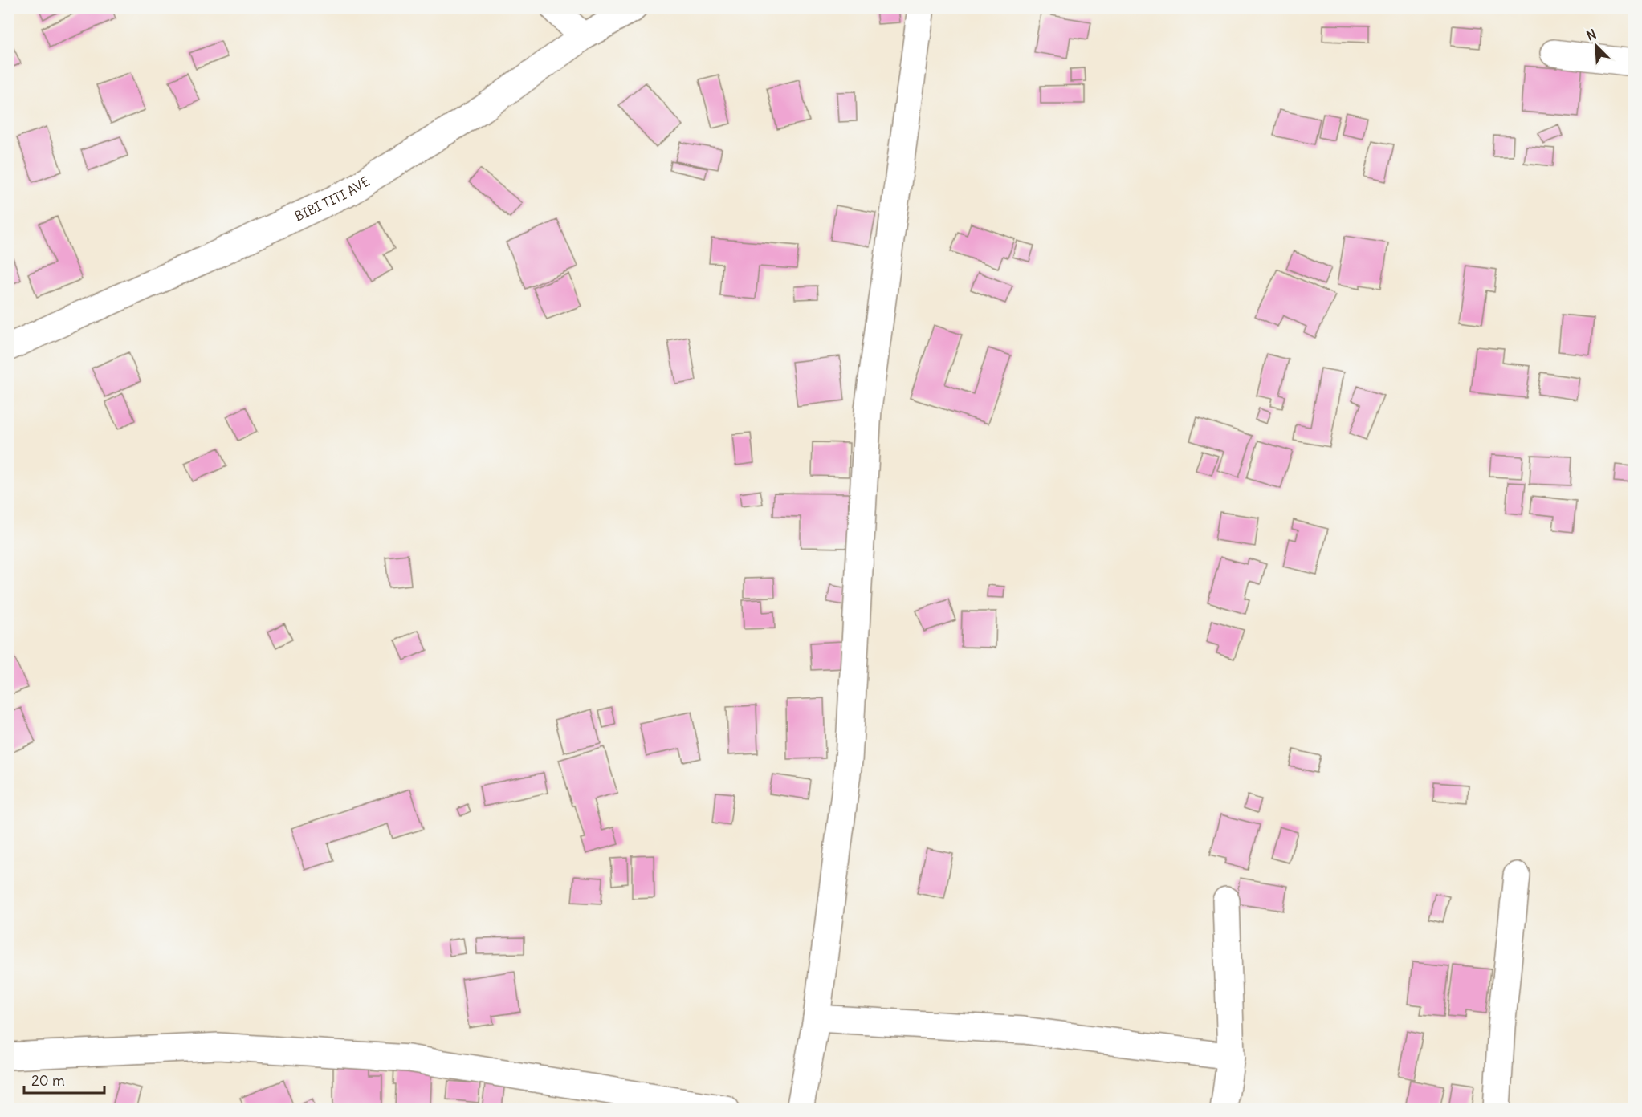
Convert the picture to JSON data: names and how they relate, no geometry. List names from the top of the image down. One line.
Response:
{"streets":{"street":["BIBI TITI AVE"]},"scale_bar":"20 m","north":"top left"}
